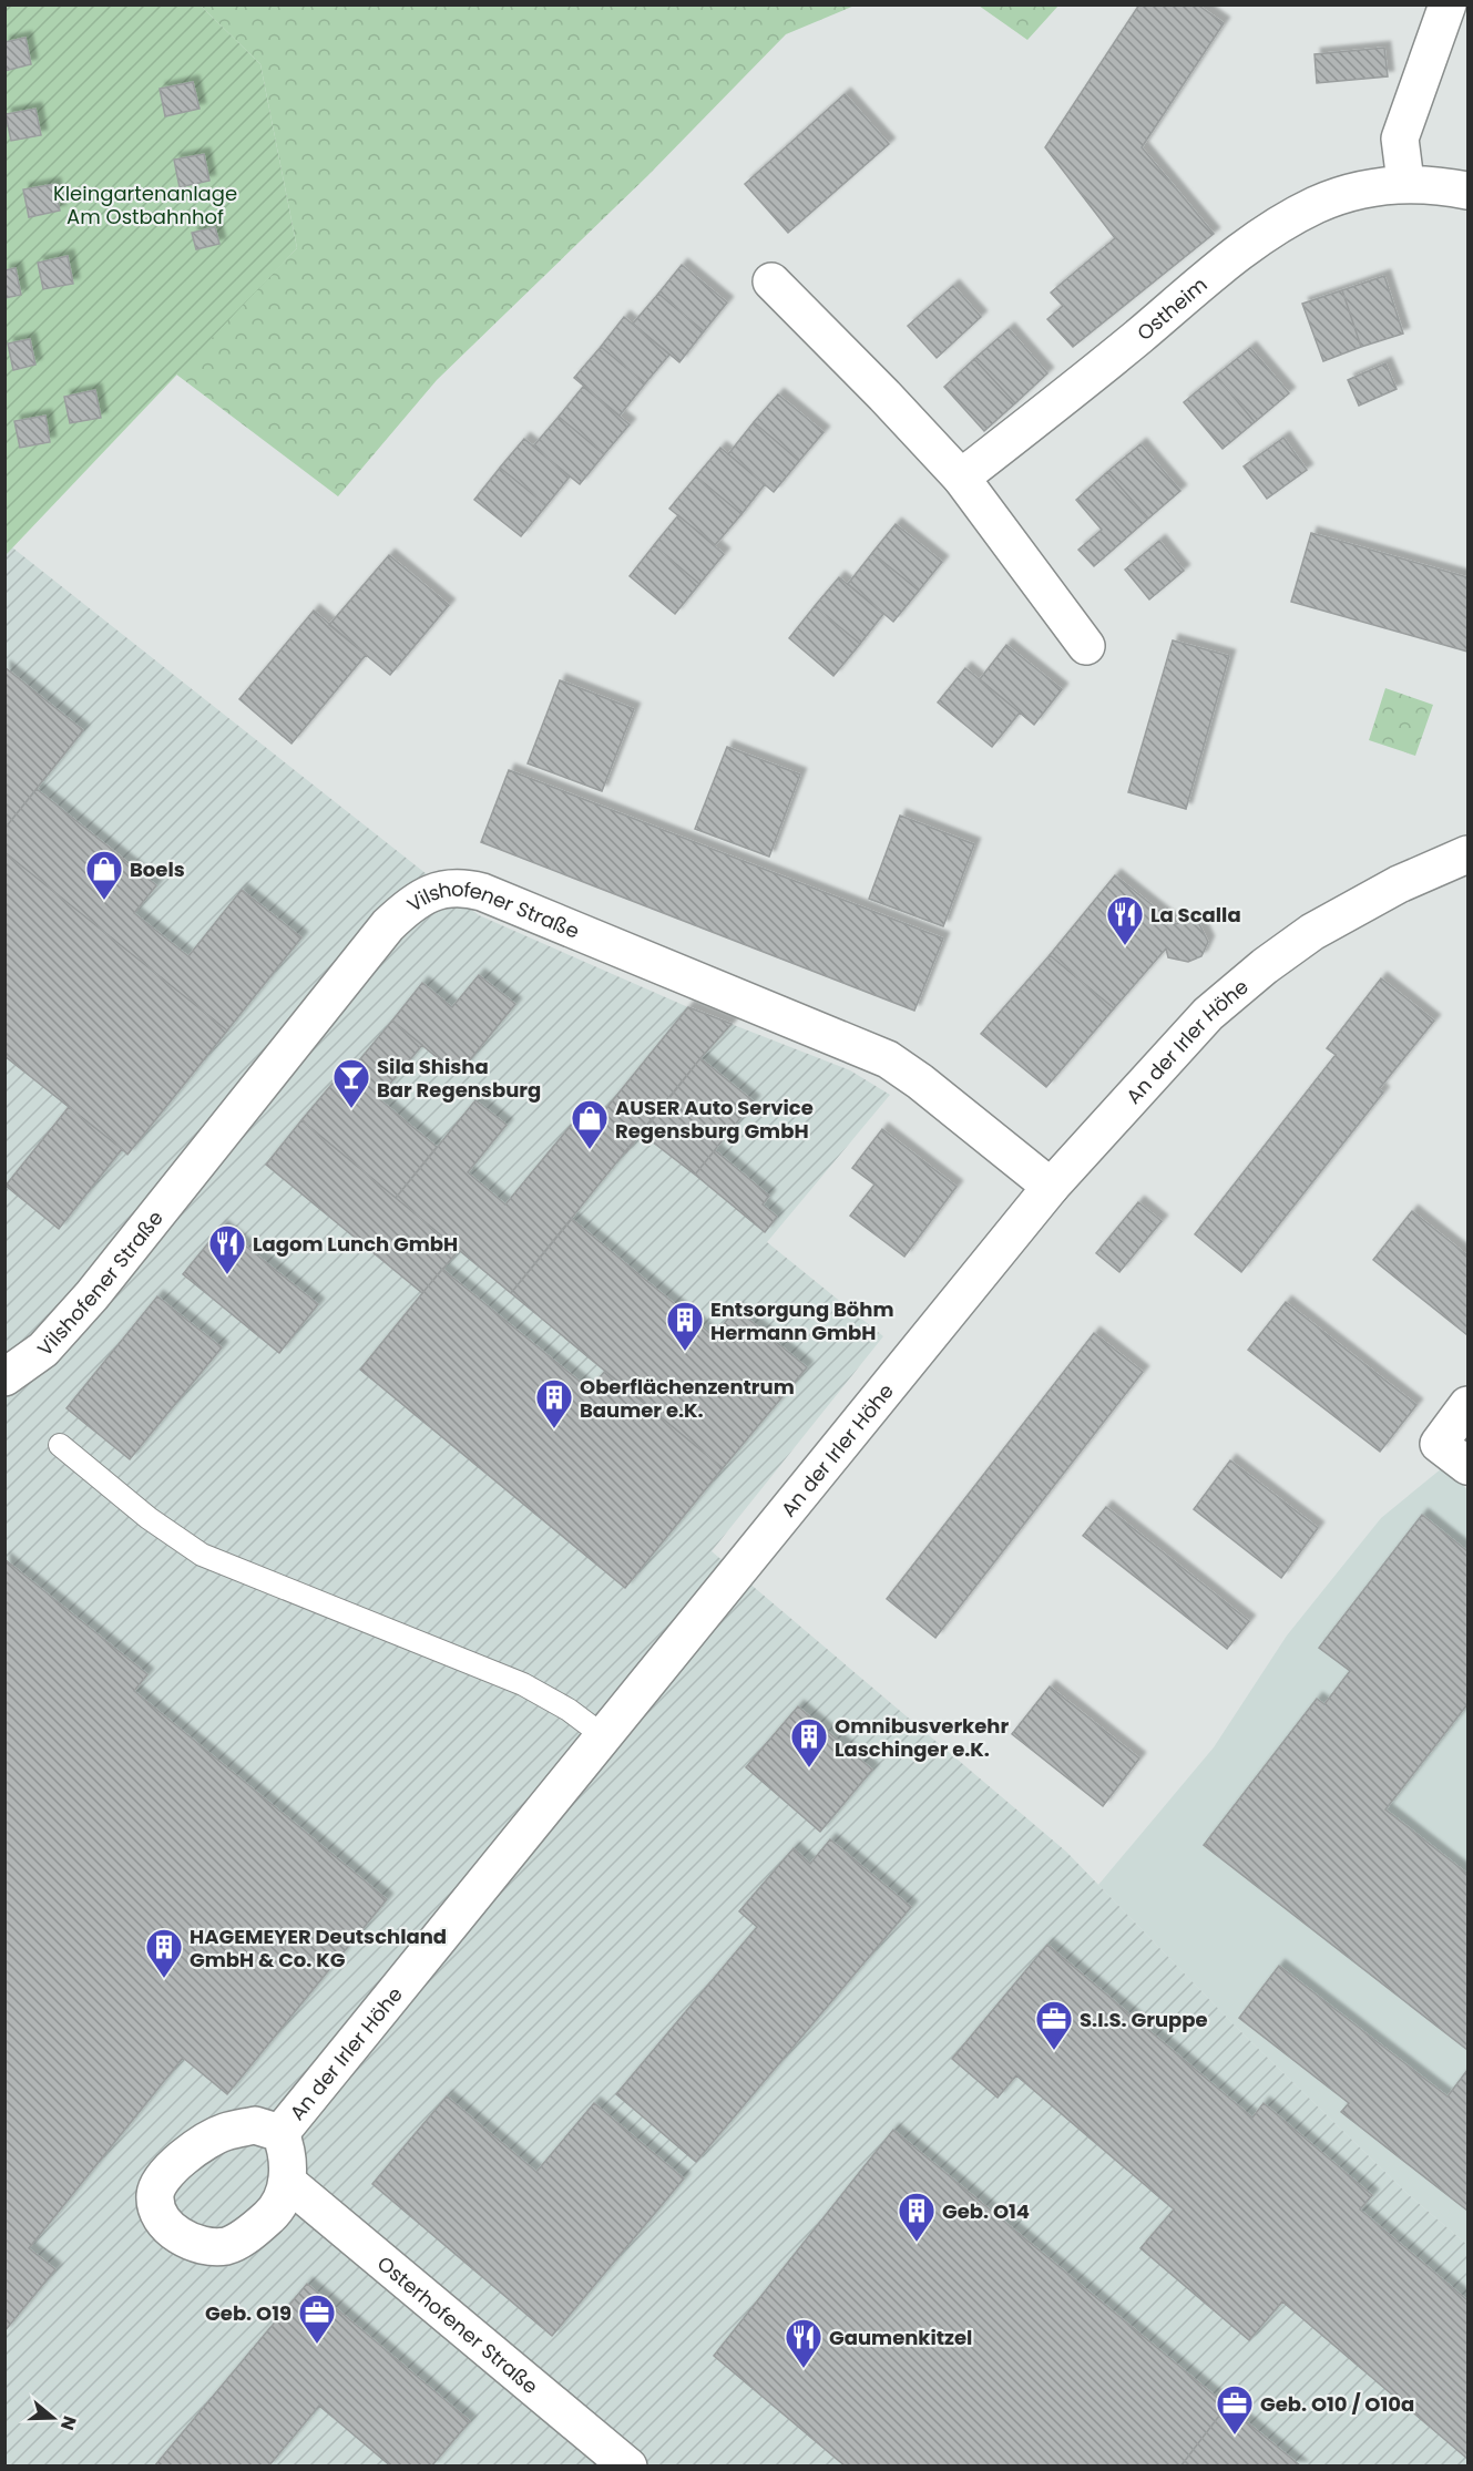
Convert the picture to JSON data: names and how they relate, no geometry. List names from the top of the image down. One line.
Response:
{"streets":{"street":["Ostheim","Vilshofener Straße","An der Irler Höhe","Osterhofener Straße"]},"crossings":[["Vilshofener Straße","An der Irler Höhe"],["An der Irler Höhe","Osterhofener Straße"]],"parks":["Kleingartenanlage Am Ostbahnhof"],"places":{"shop":["Boels","AUSER Auto Service Regensburg GmbH"],"restaurant":["La Scalla","Lagom Lunch GmbH","Gaumenkitzel"],"bar":["Sila Shisha Bar Regensburg"],"building":["Entsorgung Böhm Hermann GmbH","Oberflächenzentrum Baumer e.K.","Omnibusverkehr Laschinger e.K.","HAGEMEYER Deutschland GmbH & Co. KG","Geb. O14"],"office":["S.I.S. Gruppe","Geb. O19","Geb. O10 / O10a"]},"north":"right"}
